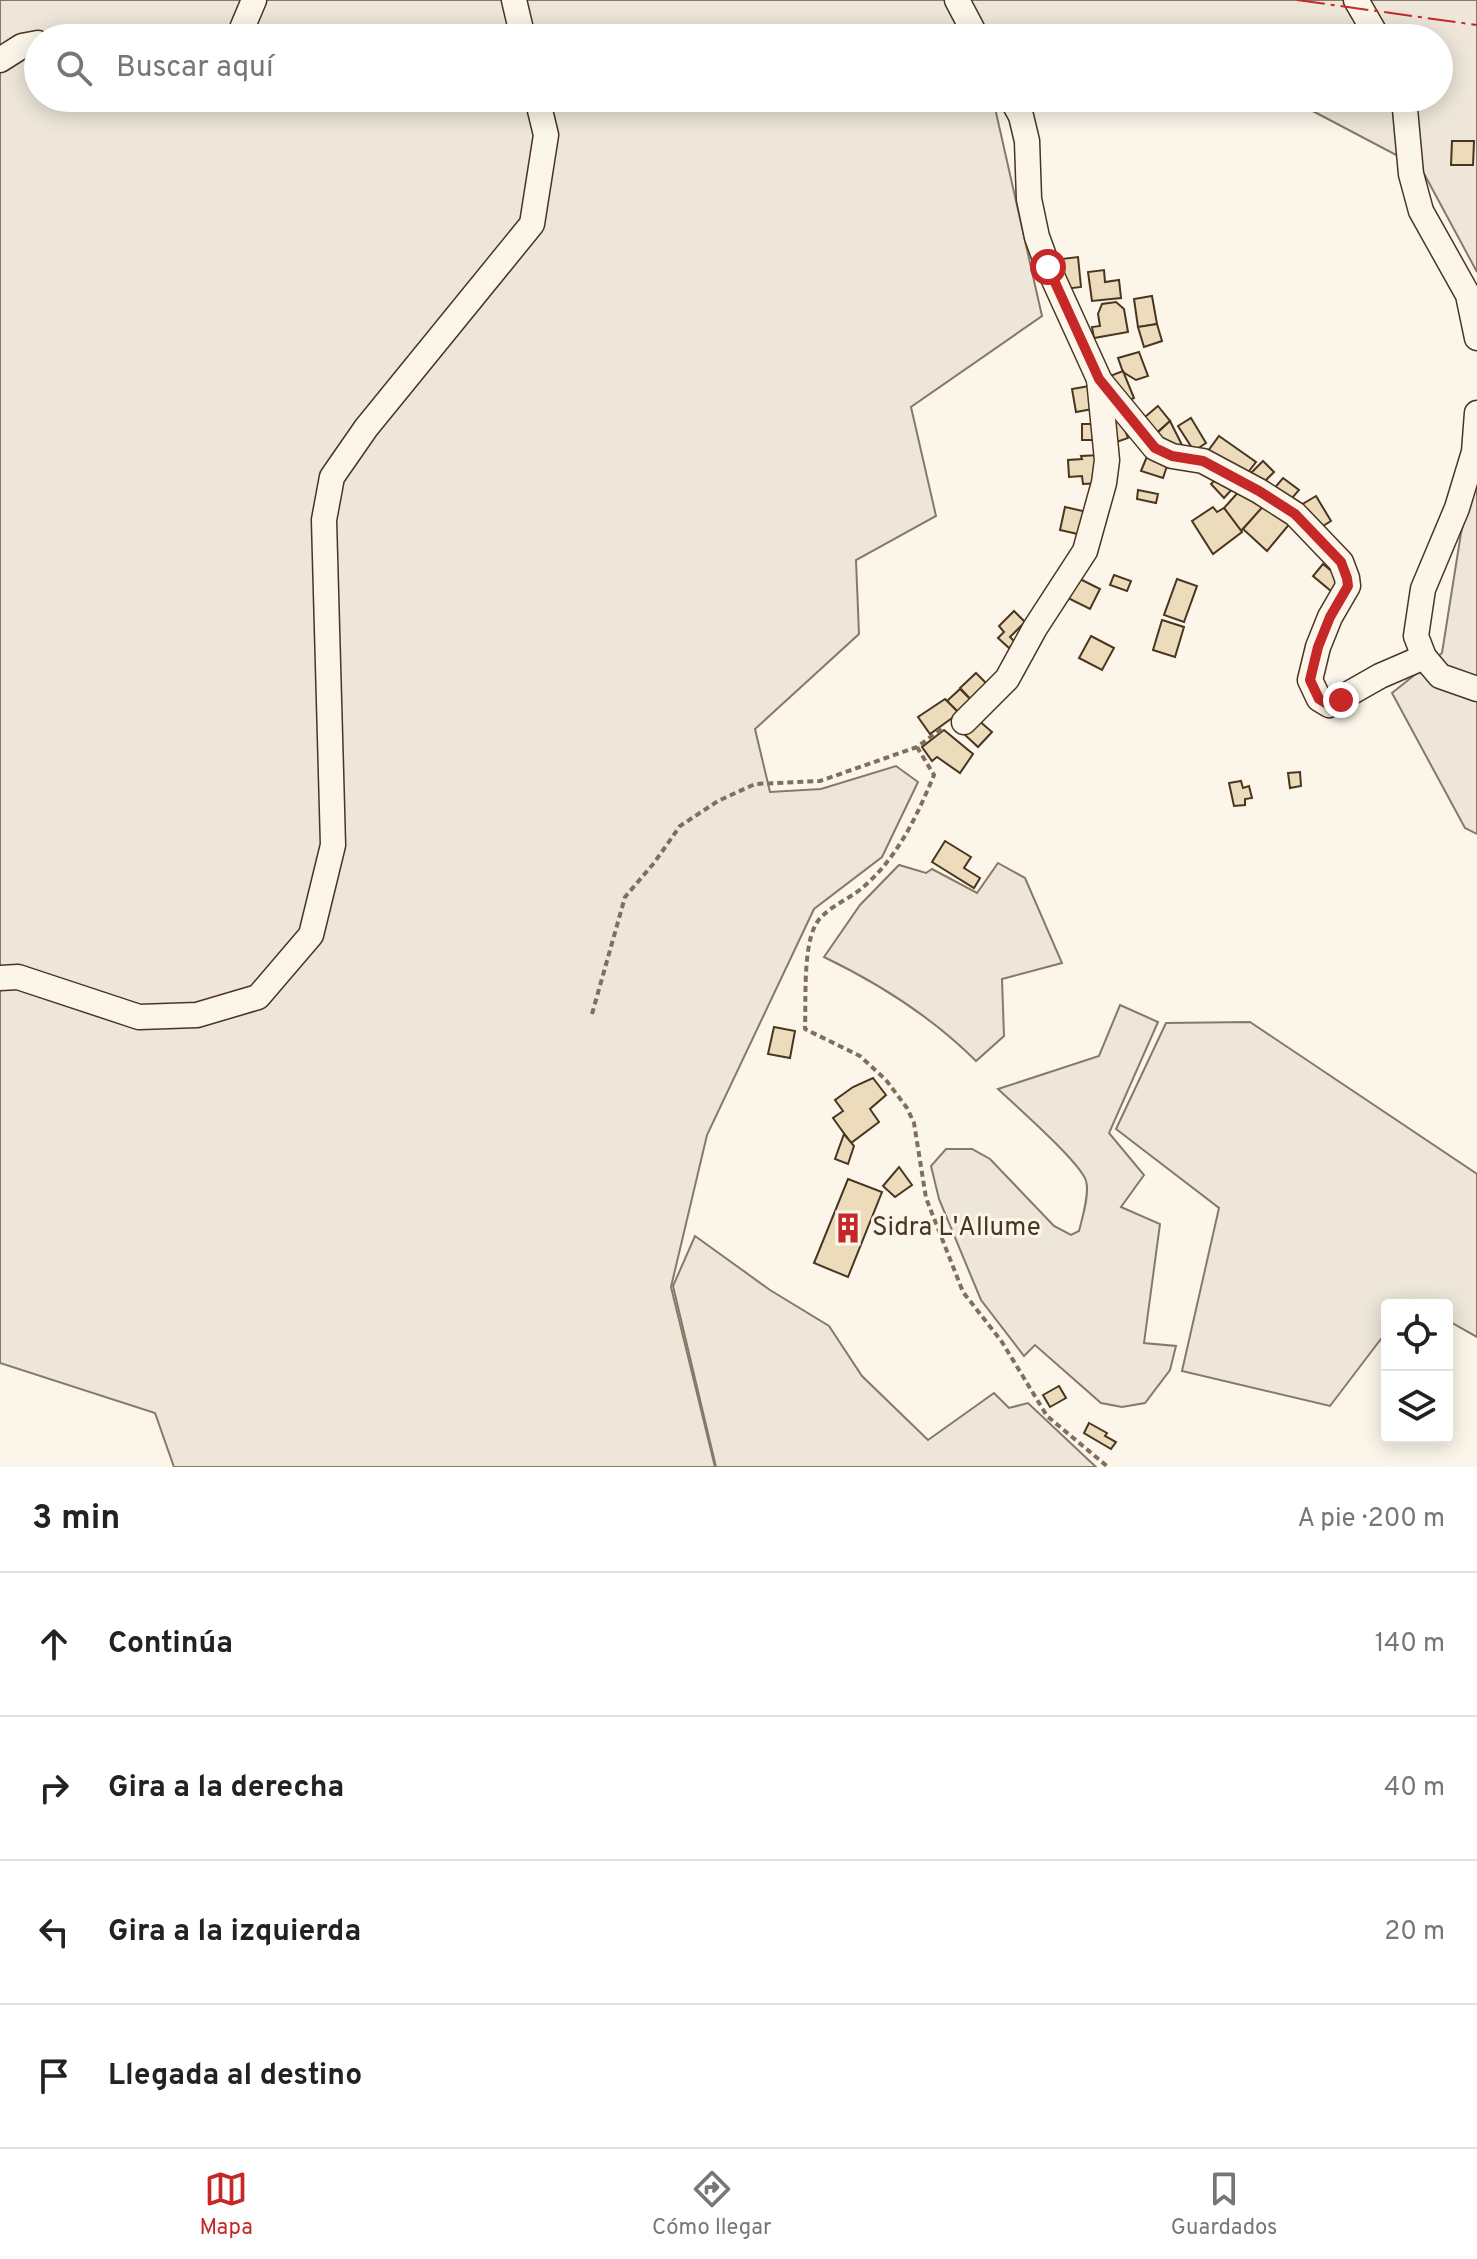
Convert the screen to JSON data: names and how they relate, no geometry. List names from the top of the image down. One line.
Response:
{"places":{"building":["Sidra L'Allume"]},"page":{"search":"Buscar aquí","heading":["3 min","A pie · 200 m"],"list":[["Continúa","140 m"],["Gira a la derecha","40 m"],["Gira a la izquierda","20 m"],"Llegada al destino"],"nav":["Mapa","Cómo llegar","Guardados"]}}
